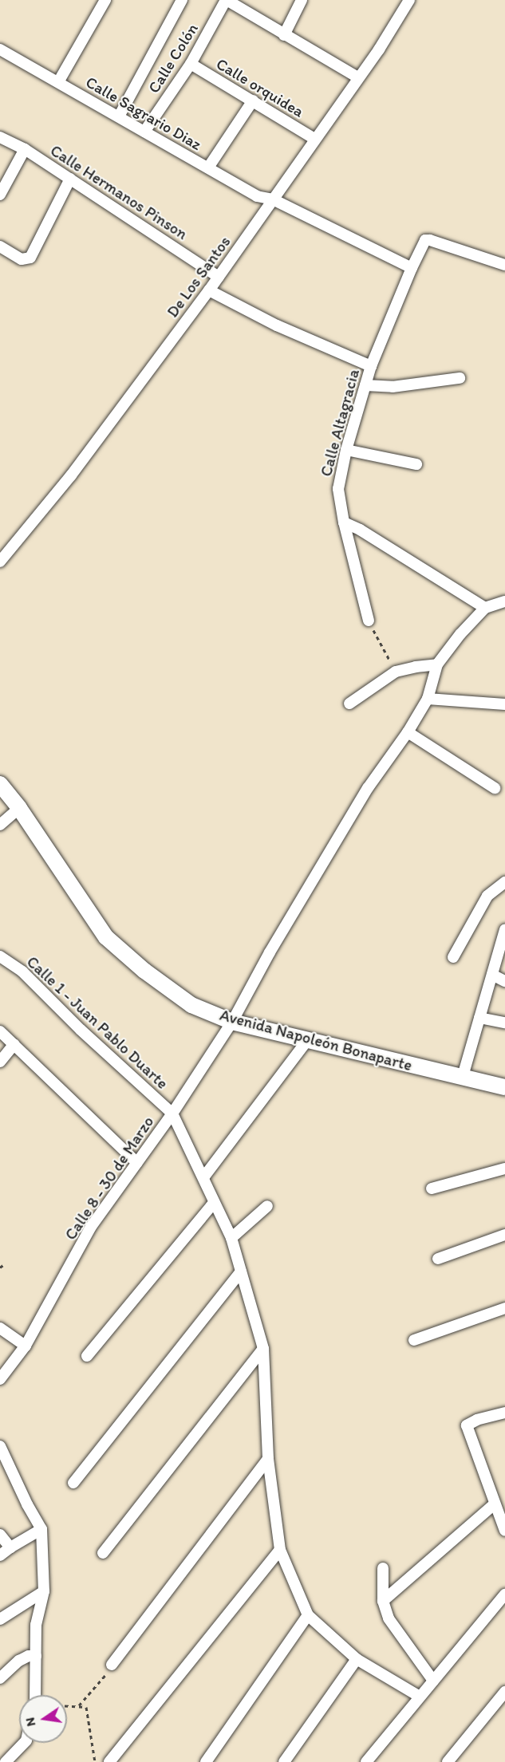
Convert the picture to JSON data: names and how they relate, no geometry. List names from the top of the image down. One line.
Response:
{"streets":{"main road":["Avenida Napoleón Bonaparte"],"street":["Calle Colón","Calle orquidea","Calle Sagrario Diaz","Calle Hermanos Pinson","De Los Santos","Calle Altagracia","Calle 1 - Juan Pablo Duarte","Calle 8 - 30 de Marzo"]},"crossings":[["Calle Colón","Calle orquidea"],["Calle Colón","Calle Sagrario Diaz"],["Calle orquidea","De Los Santos"],["Calle Sagrario Diaz","De Los Santos"],["Calle Sagrario Diaz","Calle Altagracia"],["Calle Hermanos Pinson","De Los Santos"],["Calle 1 - Juan Pablo Duarte","Calle 8 - 30 de Marzo"],["Avenida Napoleón Bonaparte","Calle 8 - 30 de Marzo"]],"north":"left"}
